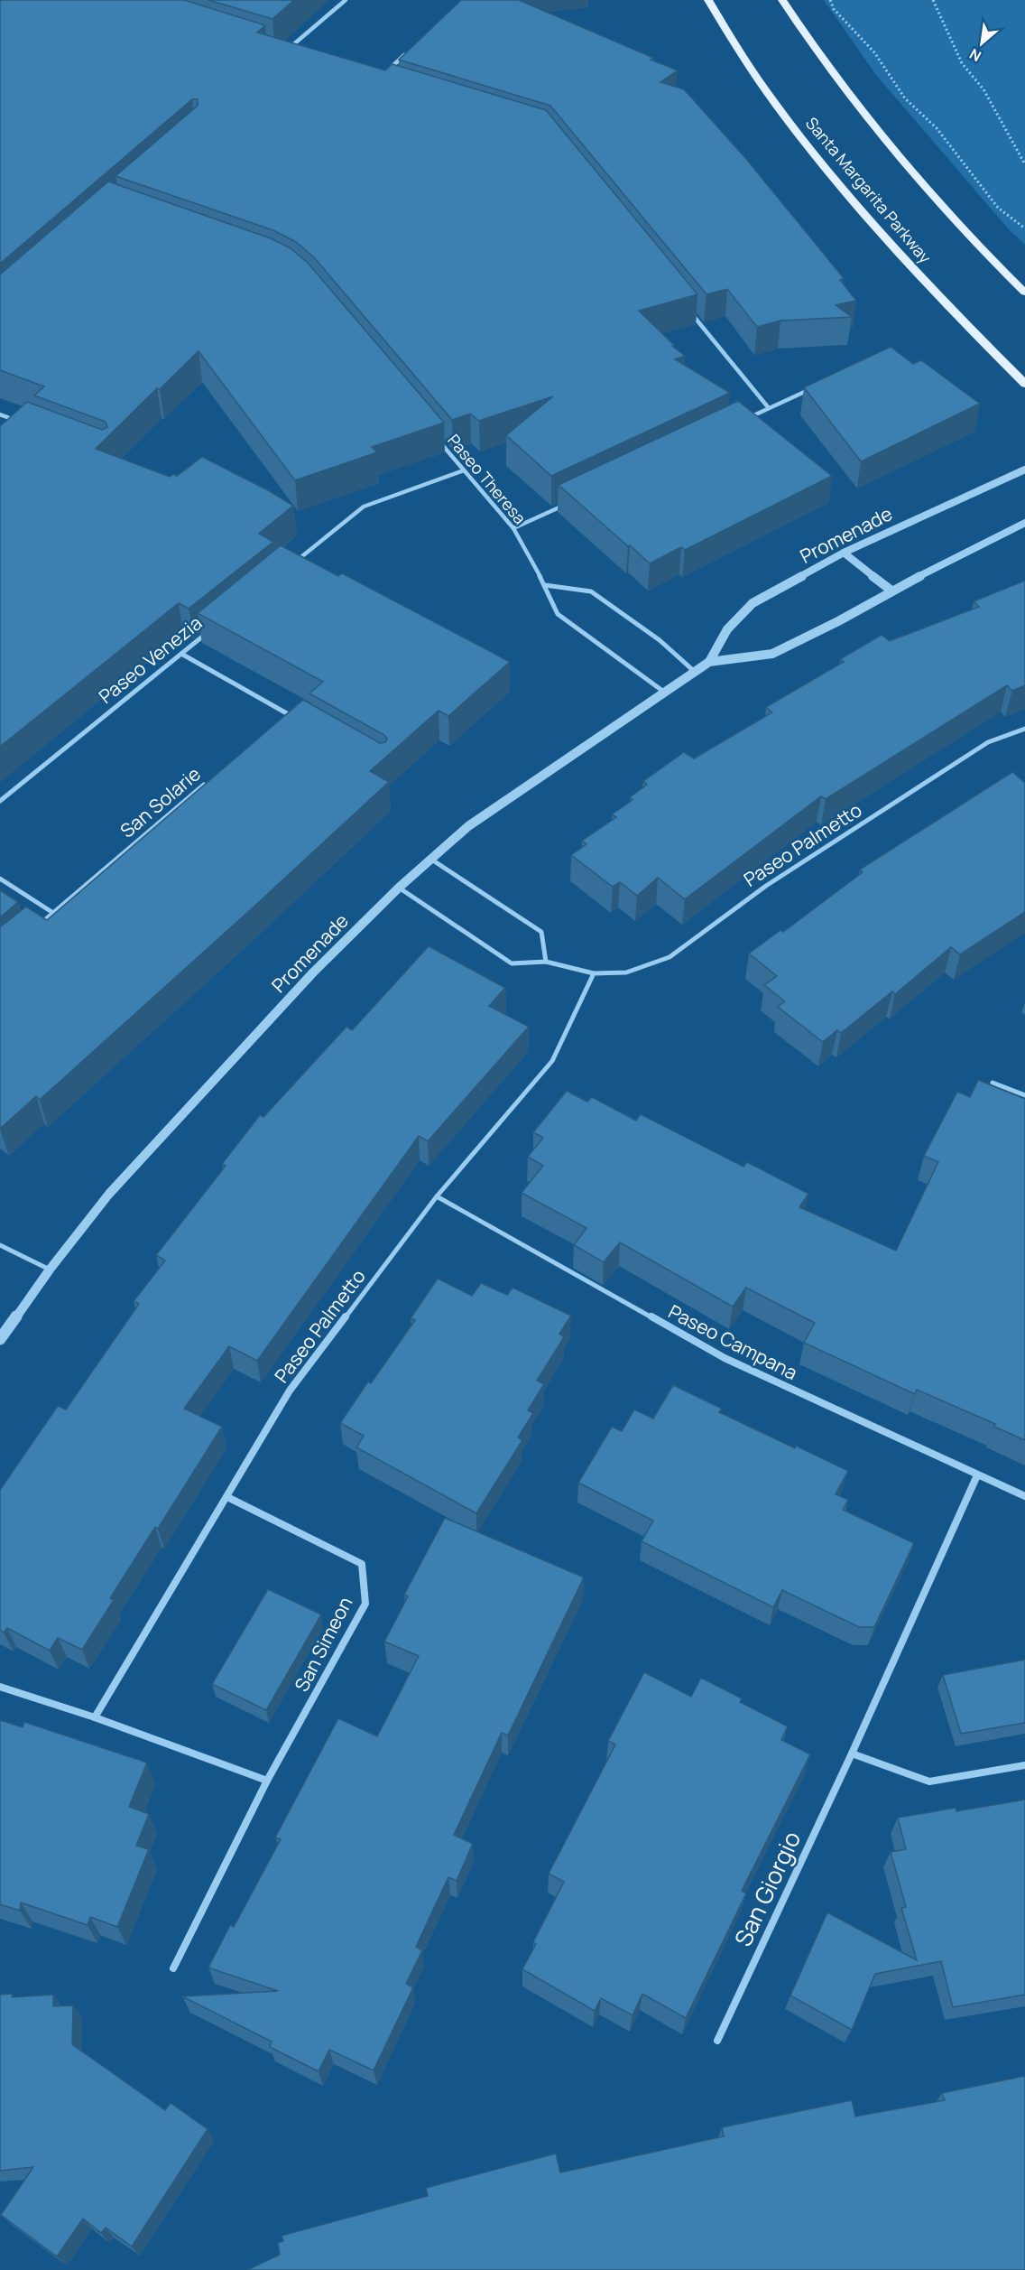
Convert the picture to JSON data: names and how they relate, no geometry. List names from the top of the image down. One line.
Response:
{"streets":{"main road":["Santa Margarita Parkway"],"street":["Paseo Theresa","Promenade","Paseo Venezia","San Solarie","Paseo Palmetto","Paseo Campana","San Simeon","San Giorgio"]},"crossings":[["Paseo Theresa","Promenade"],["Promenade","Paseo Palmetto"],["Paseo Palmetto","Paseo Campana"],["Paseo Palmetto","San Simeon"],["Paseo Campana","San Giorgio"]],"north":"bottom left"}
